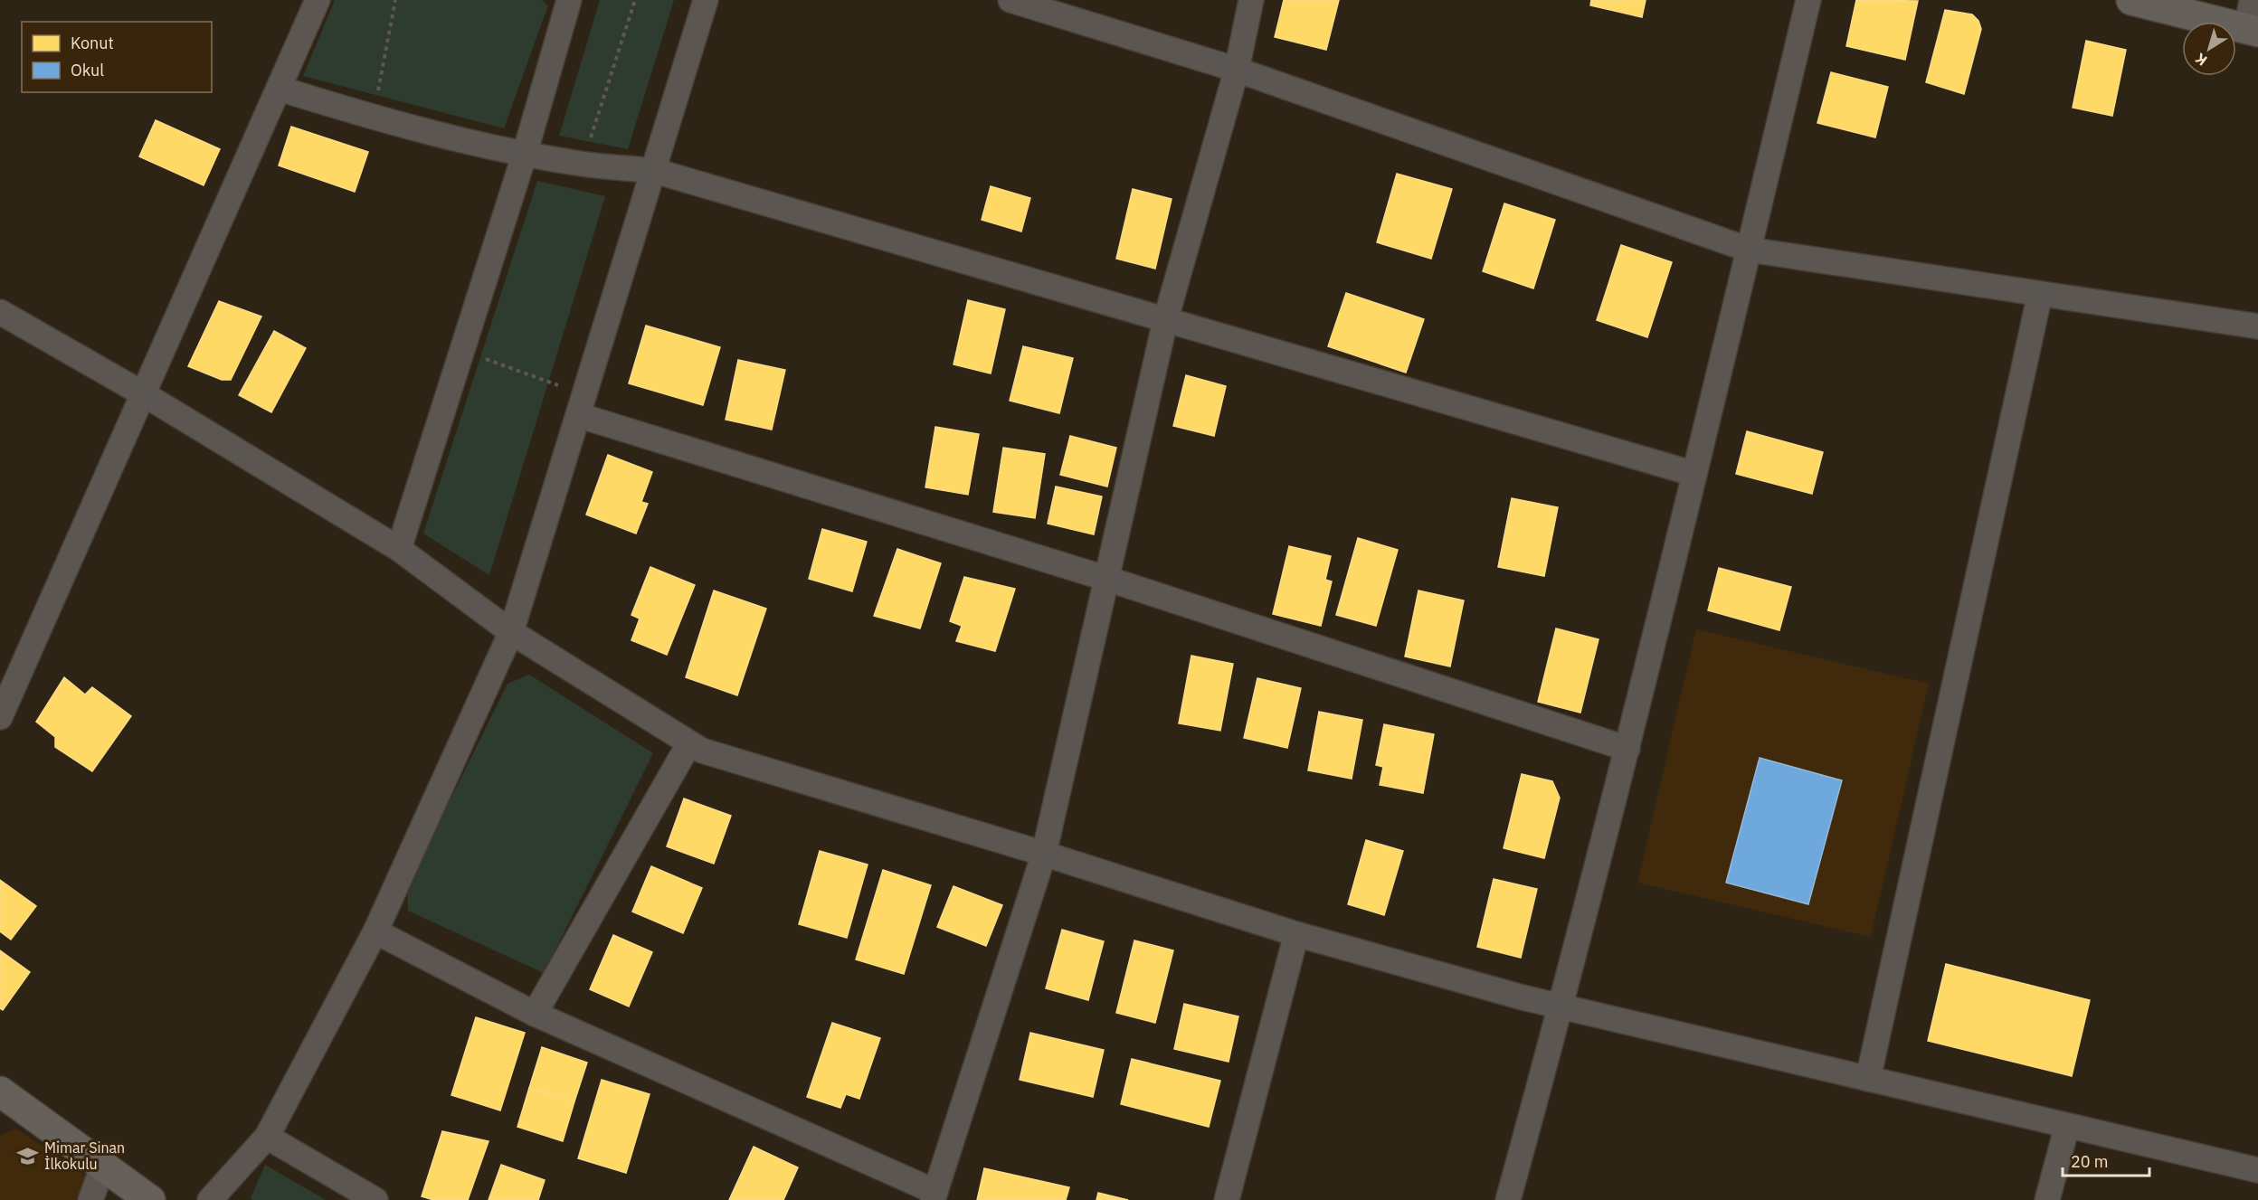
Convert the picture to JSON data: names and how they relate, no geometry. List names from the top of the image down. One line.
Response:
{"places":{"school or university":["Mimar Sinan İlkokulu"]},"legend":["Konut","Okul"],"scale_bar":"20 m","north":"bottom left"}
